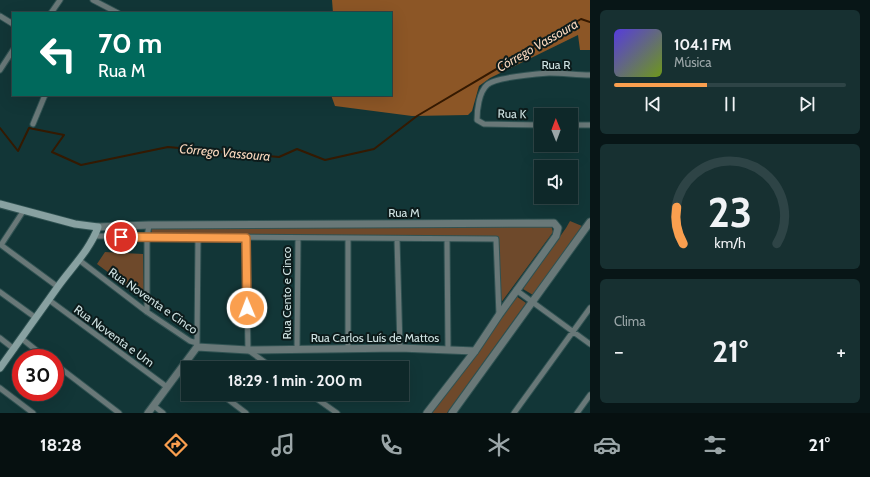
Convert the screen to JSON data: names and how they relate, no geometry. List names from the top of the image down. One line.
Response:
{"streets":{"street":["Rua R","Rua K","Rua M","Rua Cento e Cinco","Rua Noventa e Cinco","Rua Noventa e Um","Rua Carlos Luís de Mattos"]},"crossings":[["Rua R","Rua K"],["Rua M","Rua Carlos Luís de Mattos"],["Rua Cento e Cinco","Rua Carlos Luís de Mattos"],["Rua Noventa e Cinco","Rua Carlos Luís de Mattos"]],"water":["Córrego Vassoura"],"north":"top","page":{"turn":["70 m","Rua M"],"song":["104.1 FM","Música"],"tile":"Clima","heat":["−","21°","+"],"limit":"30","trip":"18:29 · 1 min · 200 m","tabs":["18:28","21°"],"gauge":["23","km/h"]}}
